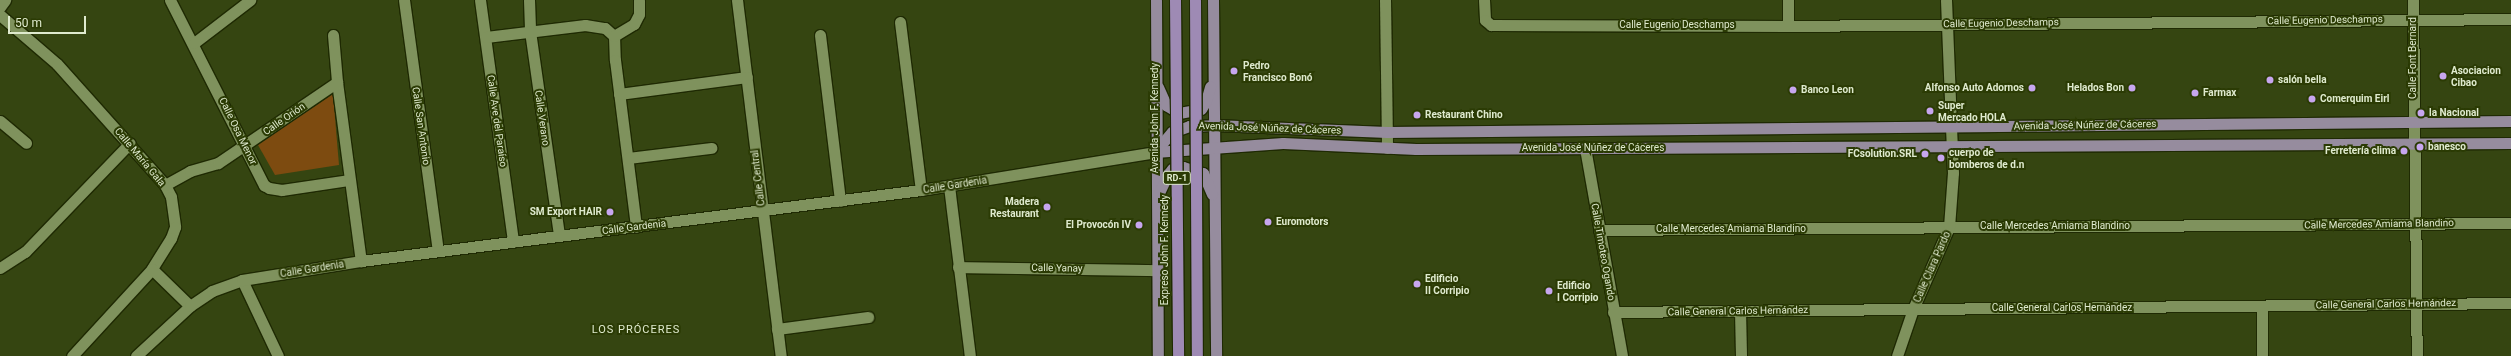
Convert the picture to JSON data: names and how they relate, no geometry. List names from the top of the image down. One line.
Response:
{"streets":{"highway":["RD-1","Expreso John F. Kennedy"],"main road":["Avenida John F. Kennedy","Avenida José Núñez de Cáceres"],"street":["Calle Eugenio Deschamps","Calle Font Bernard","Calle Verano","Calle Orión","Calle Ave del Paraíso","Calle San Antonio","Calle Osa Menor","Calle María Gala","Calle Central","Calle Gardenia","Calle Mercedes Amiama Blandino","Calle Timoteo Ogando","Calle Clara Pardo","Calle Yanay","Calle General Carlos Hernández"]},"crossings":[["Calle Eugenio Deschamps","Calle Font Bernard"],["Calle Eugenio Deschamps","Calle Clara Pardo"],["Calle Font Bernard","Avenida José Núñez de Cáceres"],["Calle Font Bernard","Calle Mercedes Amiama Blandino"],["Calle Font Bernard","Calle General Carlos Hernández"],["Calle Verano","Calle Gardenia"],["Avenida John F. Kennedy","Avenida José Núñez de Cáceres"],["Avenida John F. Kennedy","Calle Gardenia"],["Avenida John F. Kennedy","Calle Yanay"],["Calle Orión","Calle Osa Menor"],["Calle Orión","Calle María Gala"],["Calle Ave del Paraíso","Calle Gardenia"],["Avenida José Núñez de Cáceres","Calle Gardenia"],["Avenida José Núñez de Cáceres","Calle Timoteo Ogando"],["Avenida José Núñez de Cáceres","Calle Clara Pardo"],["Calle San Antonio","Calle Gardenia"],["Calle Central","Calle Gardenia"],["Calle Mercedes Amiama Blandino","Calle Timoteo Ogando"],["Calle Mercedes Amiama Blandino","Calle Clara Pardo"],["Calle Timoteo Ogando","Calle General Carlos Hernández"],["Calle Clara Pardo","Calle General Carlos Hernández"]],"districts":["LOS PRÓCERES"],"places":["Pedro Francisco Bonó","Asociacion Cibao","salón bella","Alfonso Auto Adornos","Helados Bon","Banco Leon","Farmax","Comerquim Eirl","Super Mercado HOLA","la Nacional","Restaurant Chino","banesco","Ferretería clima","FCsolution.SRL","cuerpo de bomberos de d.n","Madera Restaurant","SM Export HAIR","Euromotors","El Provocón IV","Edificio II Corripio","Edificio I Corripio"],"scale_bar":"50 m"}
